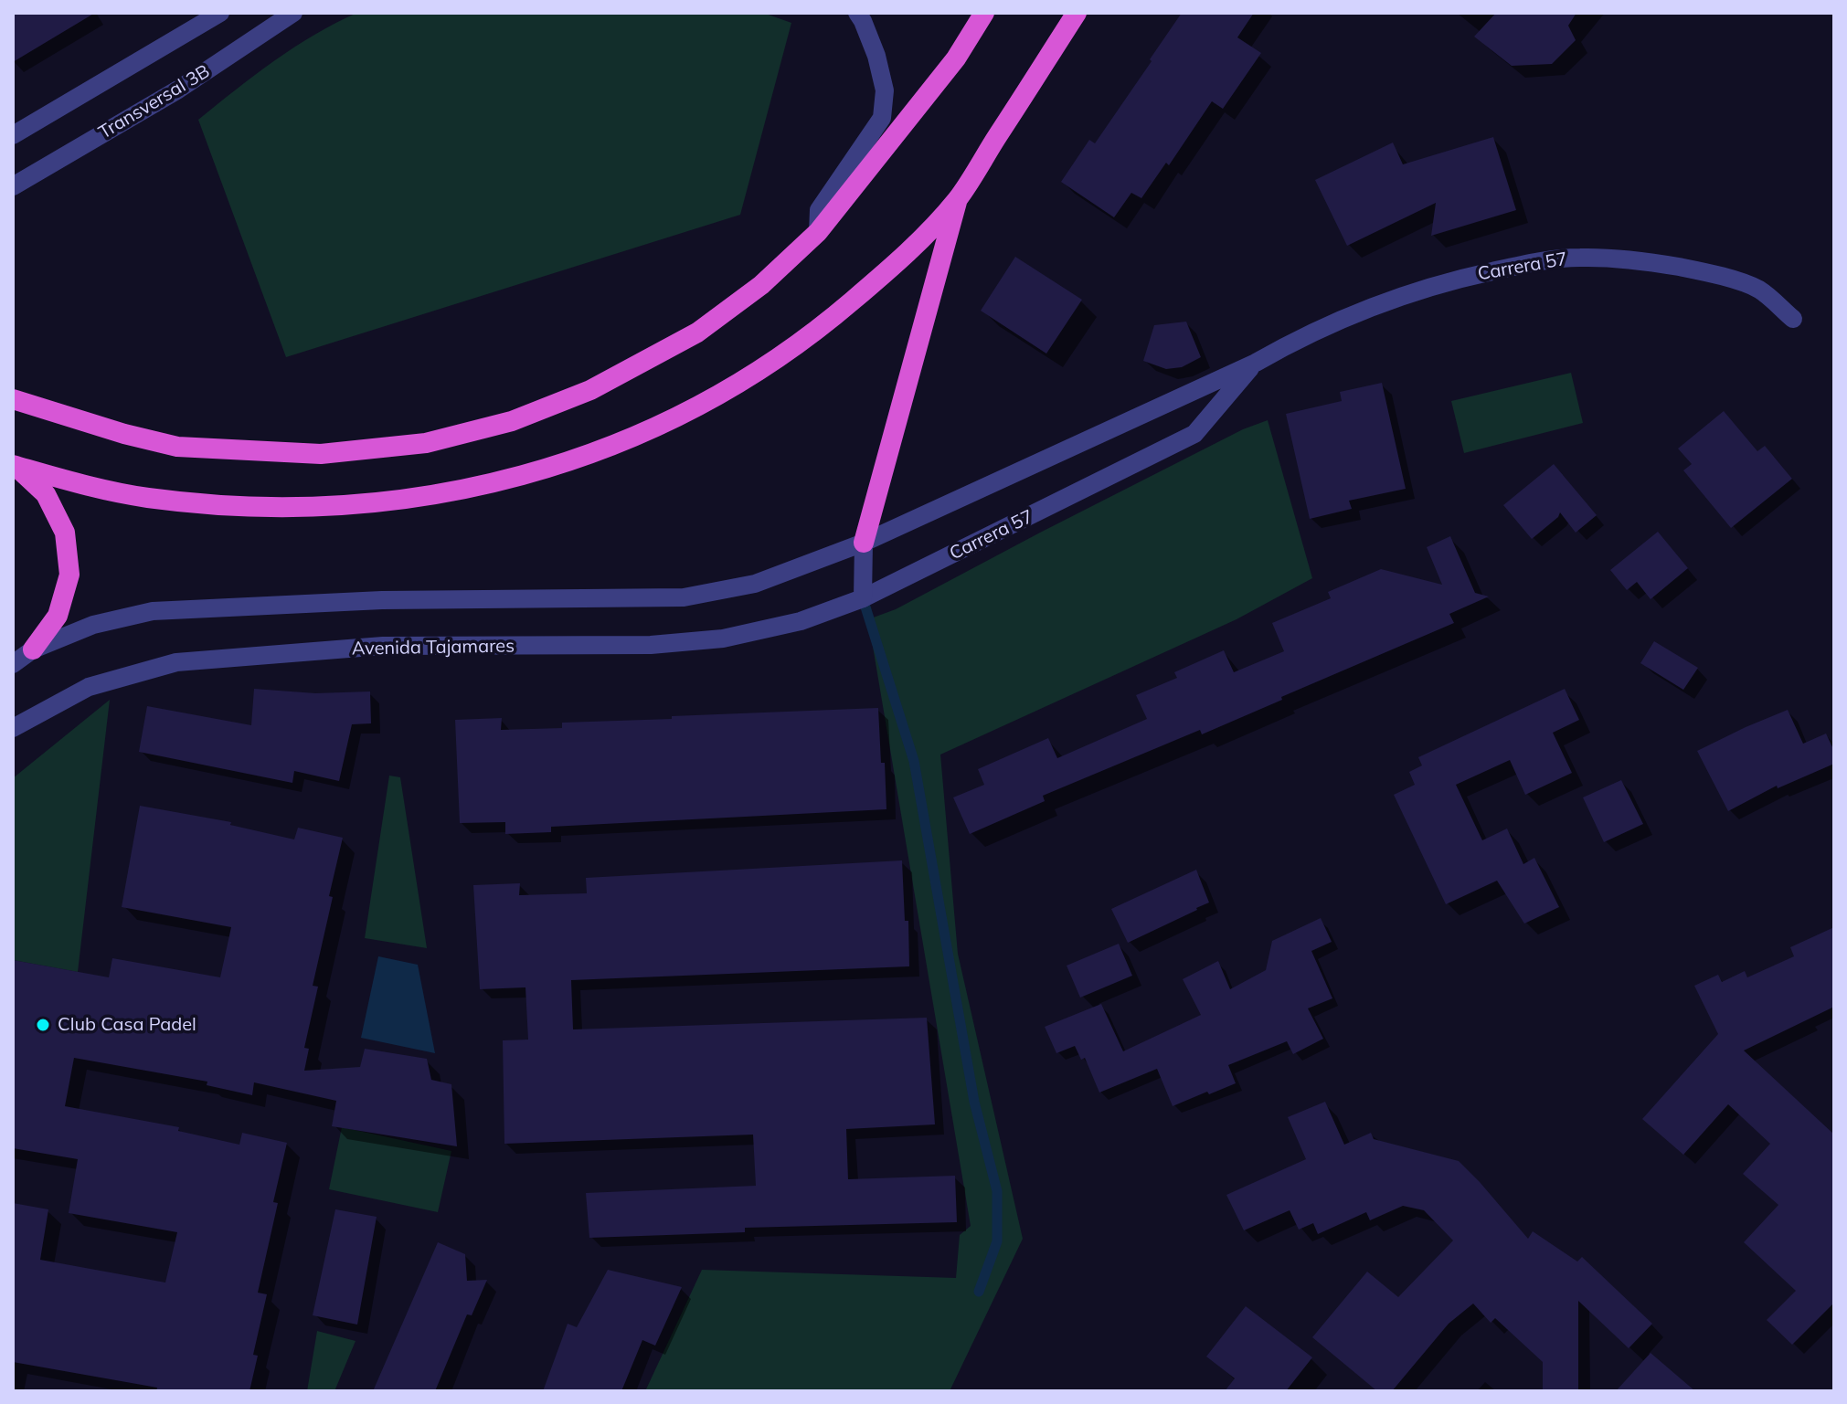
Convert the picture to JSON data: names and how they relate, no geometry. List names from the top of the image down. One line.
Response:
{"streets":{"street":["Transversal 3B","Carrera 57","Avenida Tajamares"]},"crossings":[["Carrera 57","Avenida Tajamares"]],"places":["Club Casa Padel"]}
